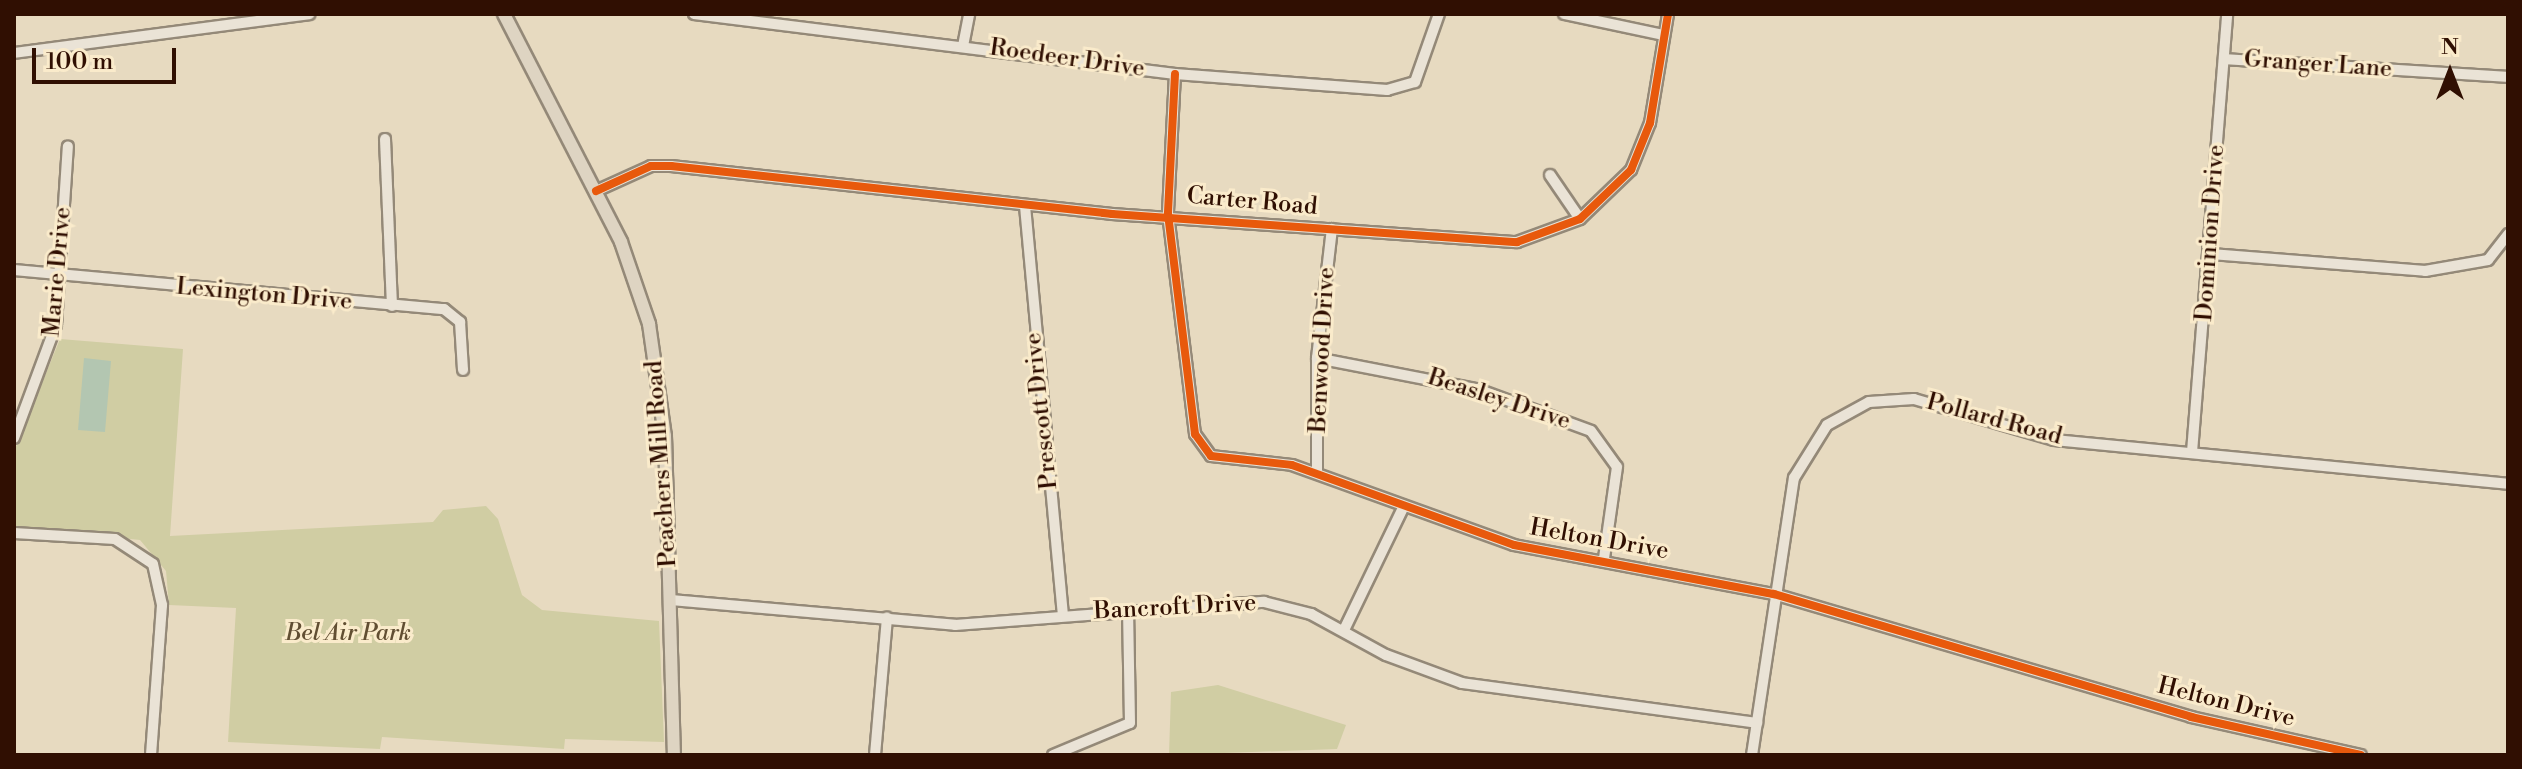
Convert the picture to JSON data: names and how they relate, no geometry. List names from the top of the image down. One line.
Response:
{"streets":{"main road":["Peachers Mill Road"],"street":["Roedeer Drive","Granger Lane","Carter Road","Dominion Drive","Marie Drive","Lexington Drive","Benwood Drive","Beasley Drive","Prescott Drive","Pollard Road","Helton Drive","Bancroft Drive"]},"crossings":[["Roedeer Drive","Helton Drive"],["Granger Lane","Dominion Drive"],["Carter Road","Benwood Drive"],["Carter Road","Prescott Drive"],["Carter Road","Peachers Mill Road"],["Carter Road","Helton Drive"],["Dominion Drive","Pollard Road"],["Marie Drive","Lexington Drive"],["Benwood Drive","Beasley Drive"],["Benwood Drive","Helton Drive"],["Beasley Drive","Helton Drive"],["Prescott Drive","Bancroft Drive"],["Pollard Road","Helton Drive"],["Pollard Road","Bancroft Drive"],["Peachers Mill Road","Bancroft Drive"]],"parks":["Bel Air Park"],"scale_bar":"100 m","north":"top"}
